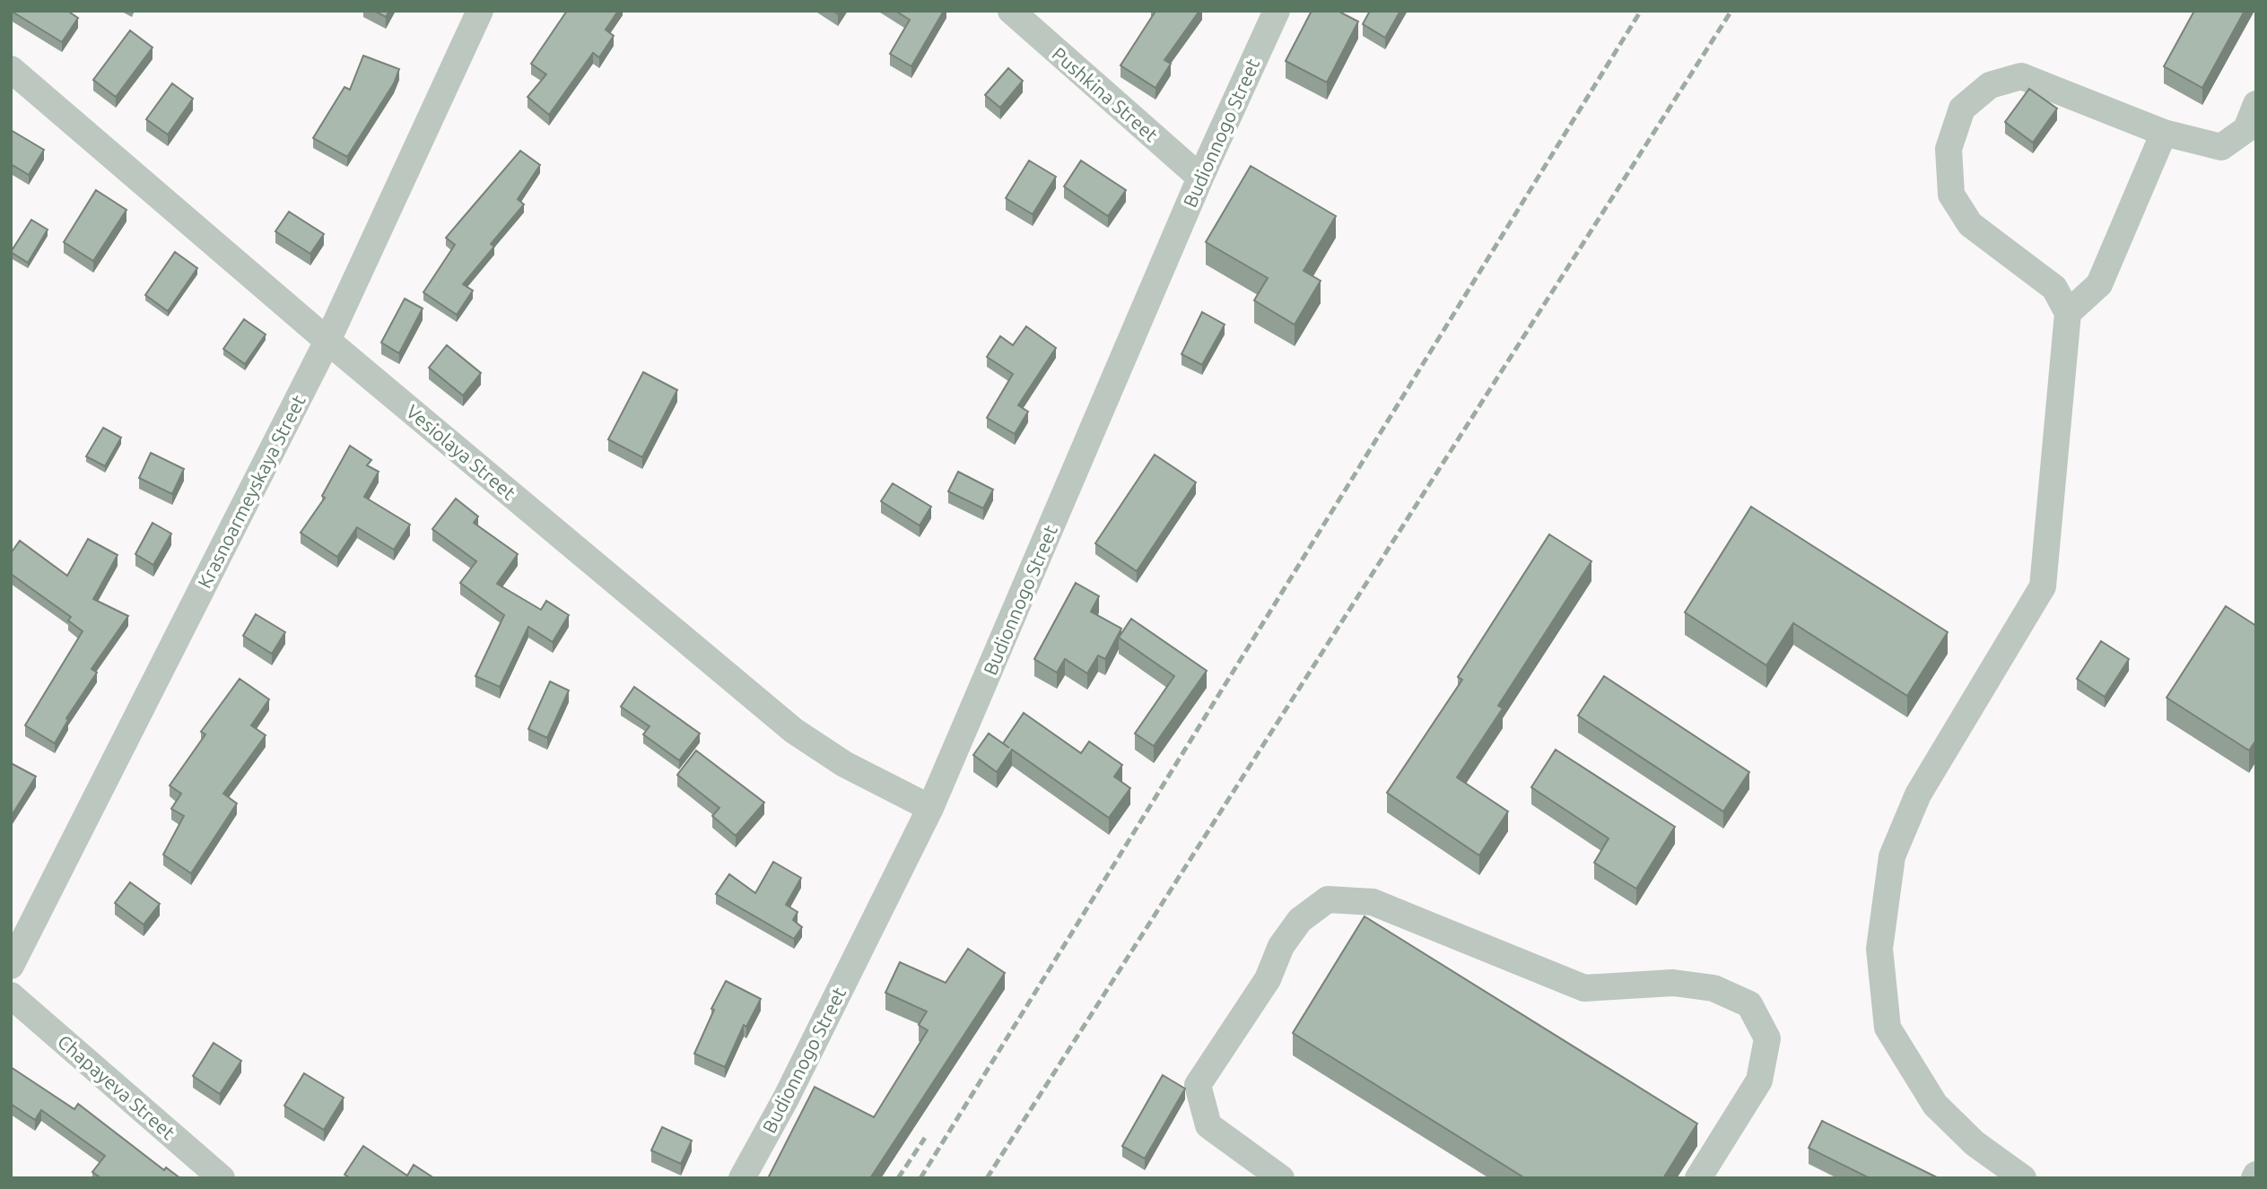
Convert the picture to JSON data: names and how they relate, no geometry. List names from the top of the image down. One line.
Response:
{"streets":{"street":["Pushkina Street","Budionnogo Street","Vesiolaya Street","Krasnoarmeyskaya Street","Chapayeva Street"]},"crossings":[["Pushkina Street","Budionnogo Street"],["Budionnogo Street","Vesiolaya Street"],["Vesiolaya Street","Krasnoarmeyskaya Street"]]}
